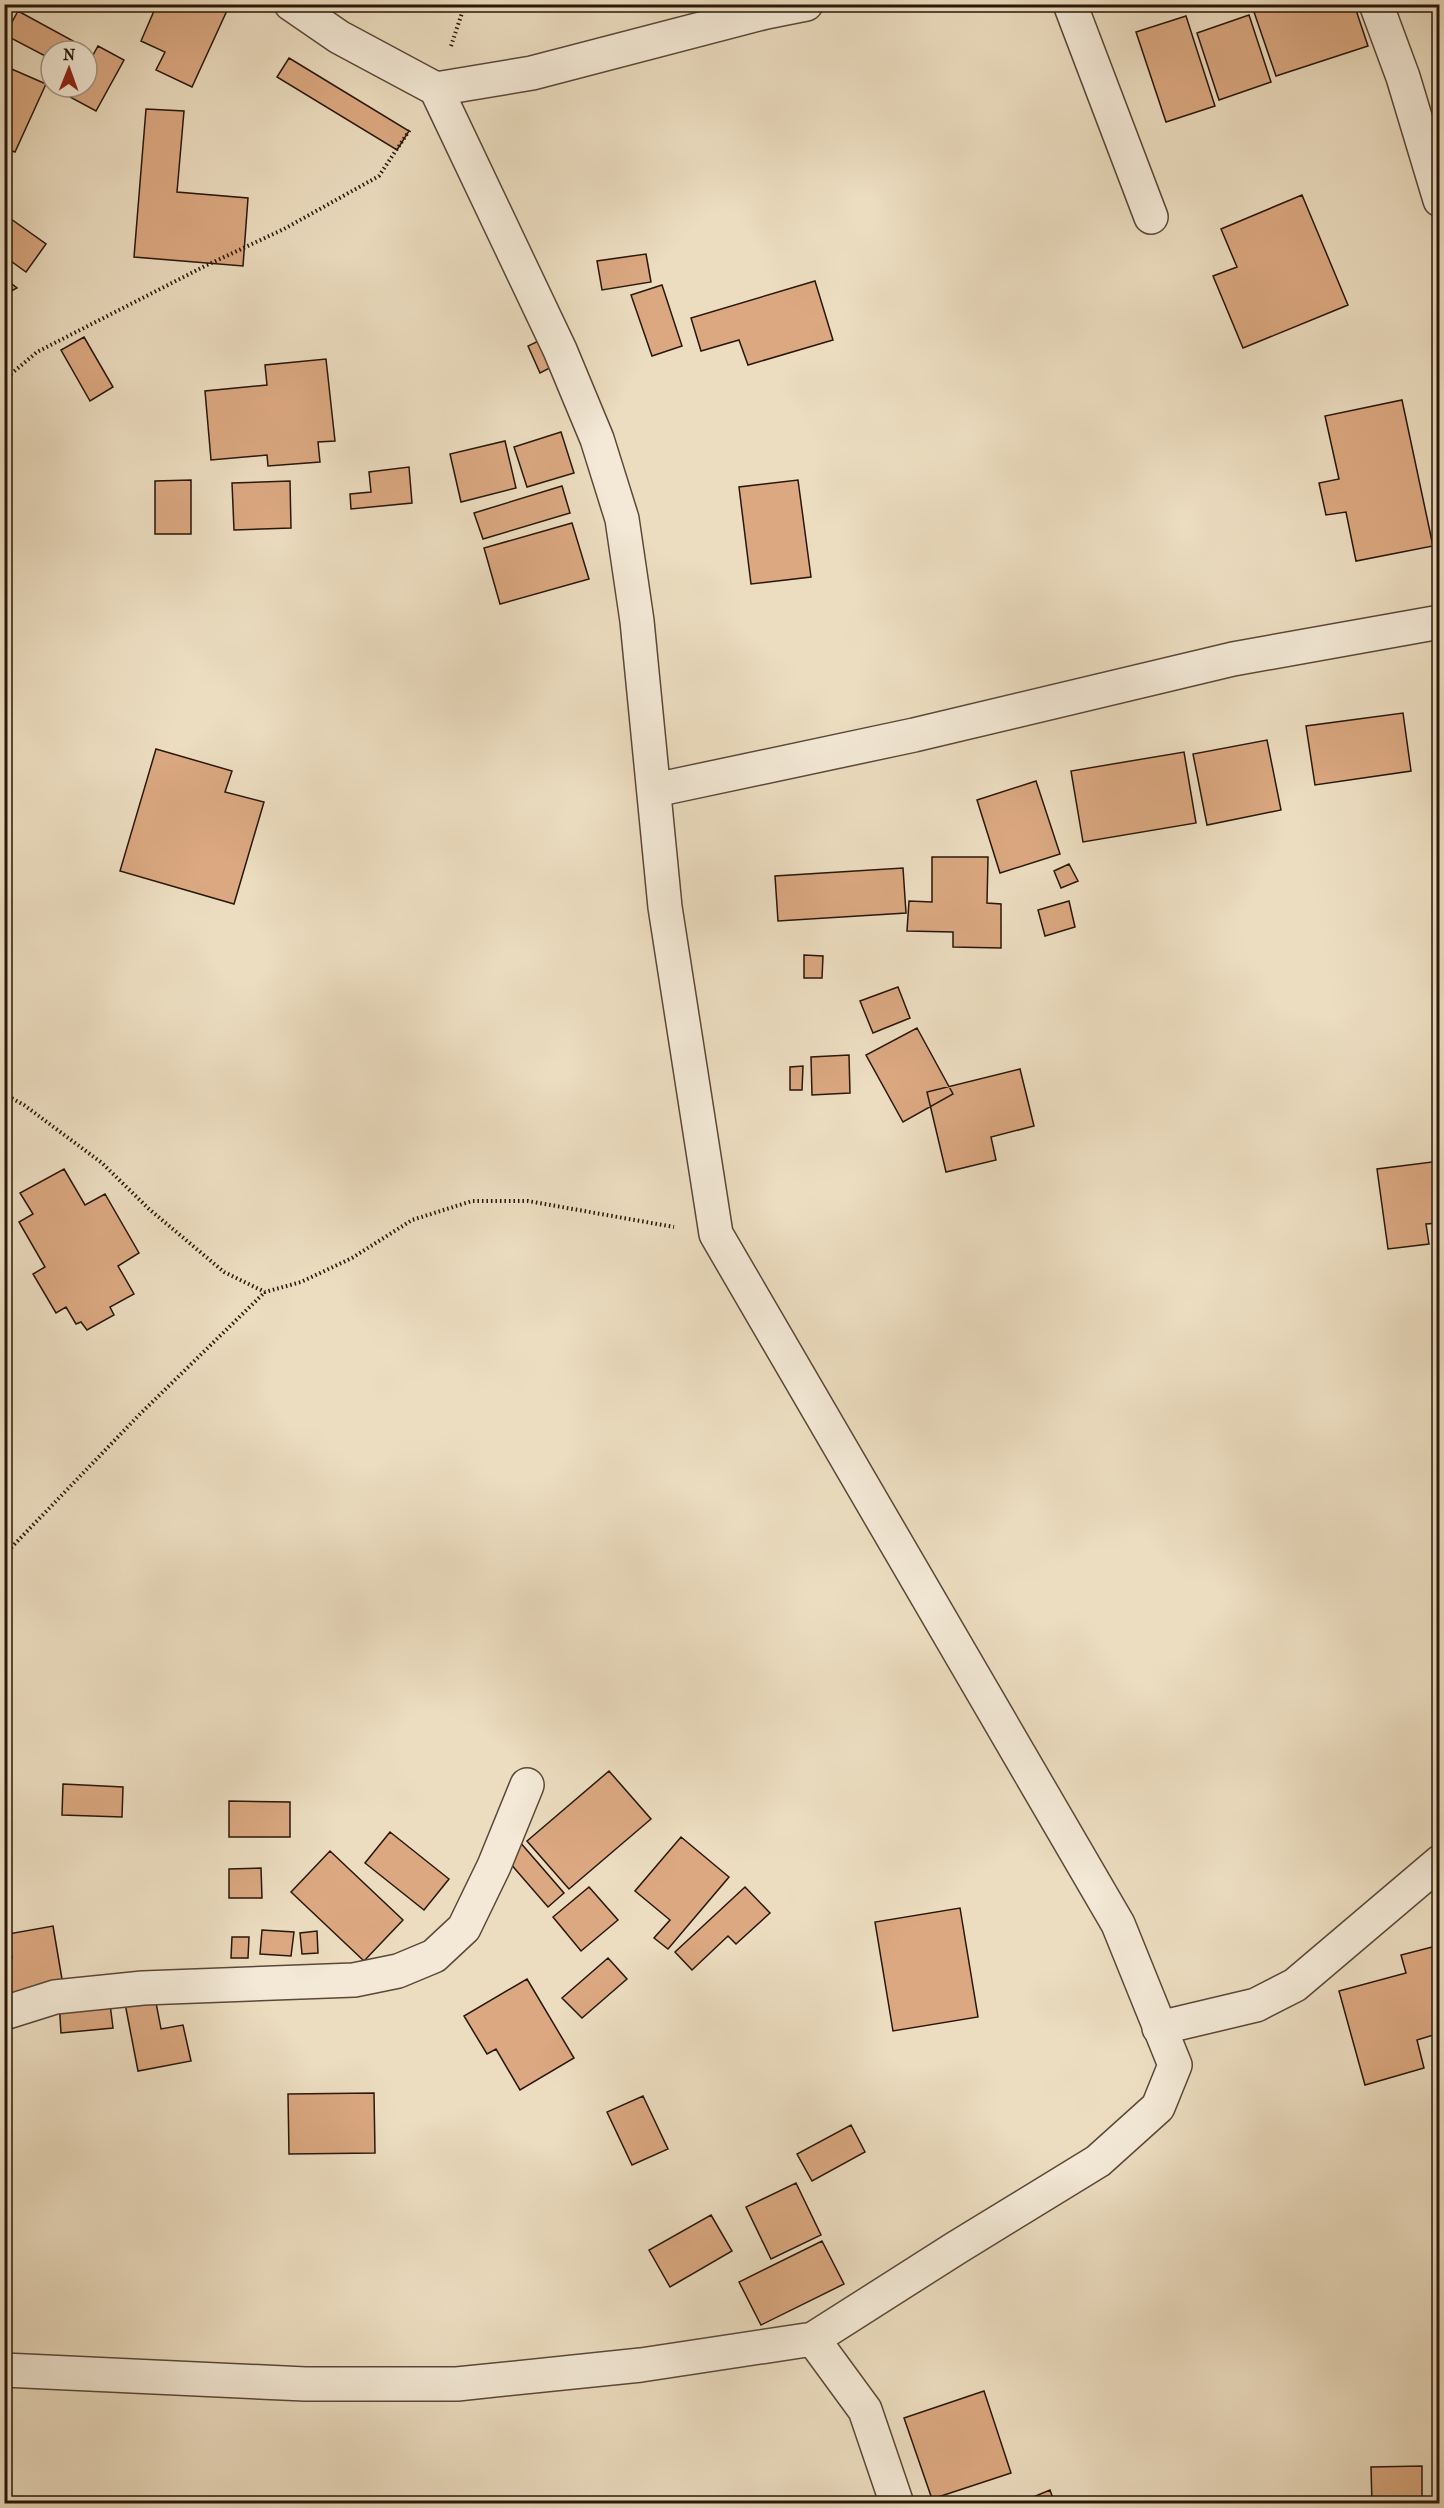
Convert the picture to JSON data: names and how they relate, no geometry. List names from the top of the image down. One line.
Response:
{"north":"top"}
